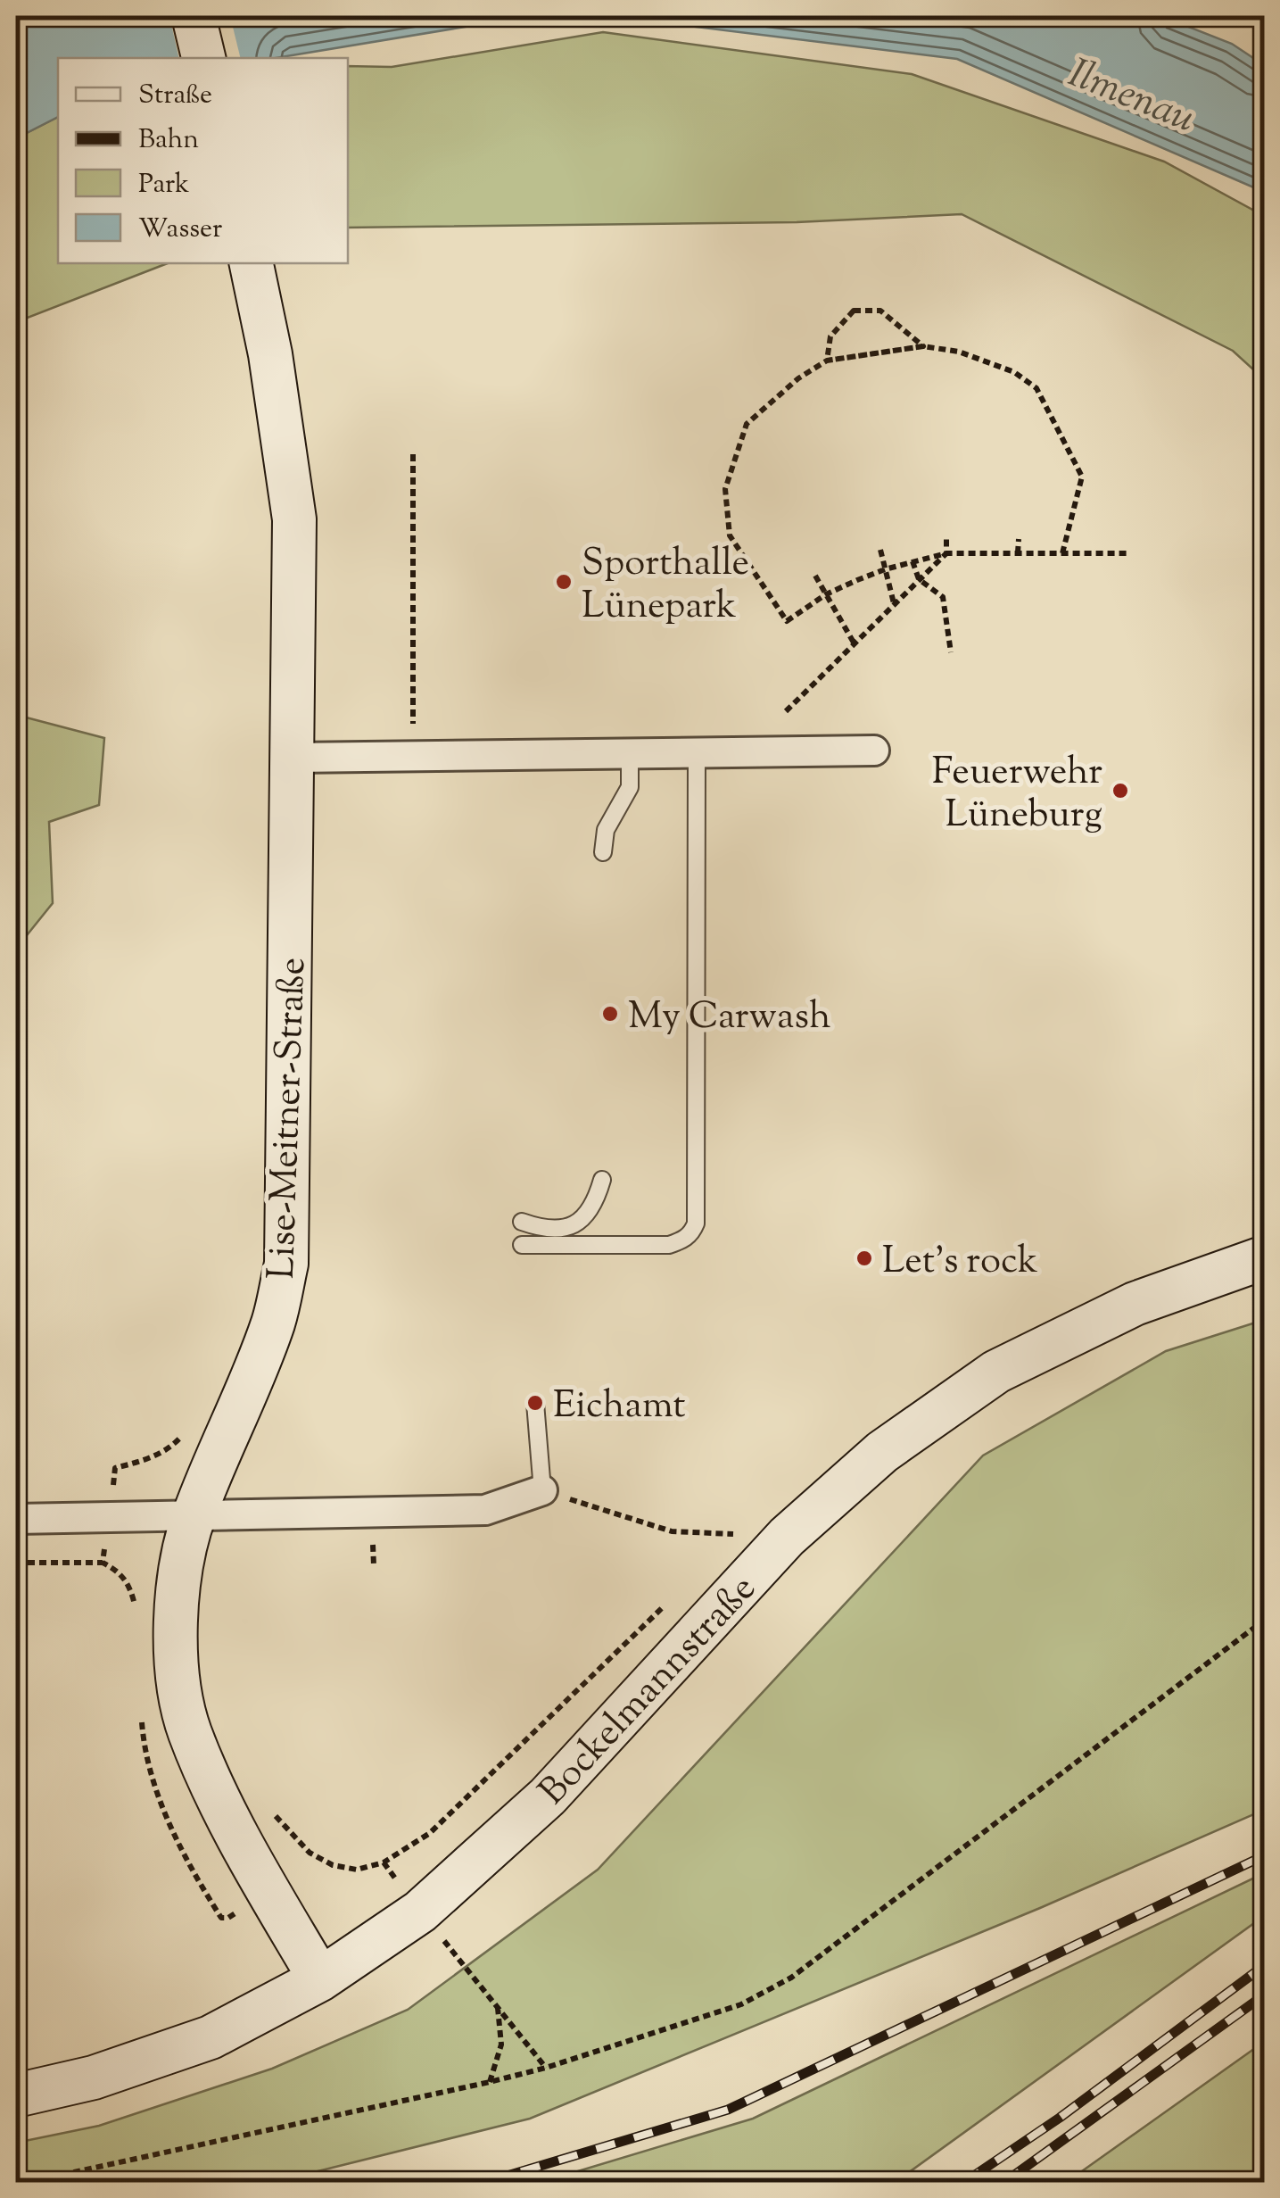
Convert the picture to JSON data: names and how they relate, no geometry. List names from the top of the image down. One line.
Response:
{"streets":{"main road":["Lise-Meitner-Straße","Bockelmannstraße"]},"crossings":[["Lise-Meitner-Straße","Bockelmannstraße"]],"water":["Ilmenau"],"places":["Sporthalle Lünepark","Feuerwehr Lüneburg","My Carwash","Let’s rock","Eichamt"],"legend":["Straße","Bahn","Park","Wasser"]}
